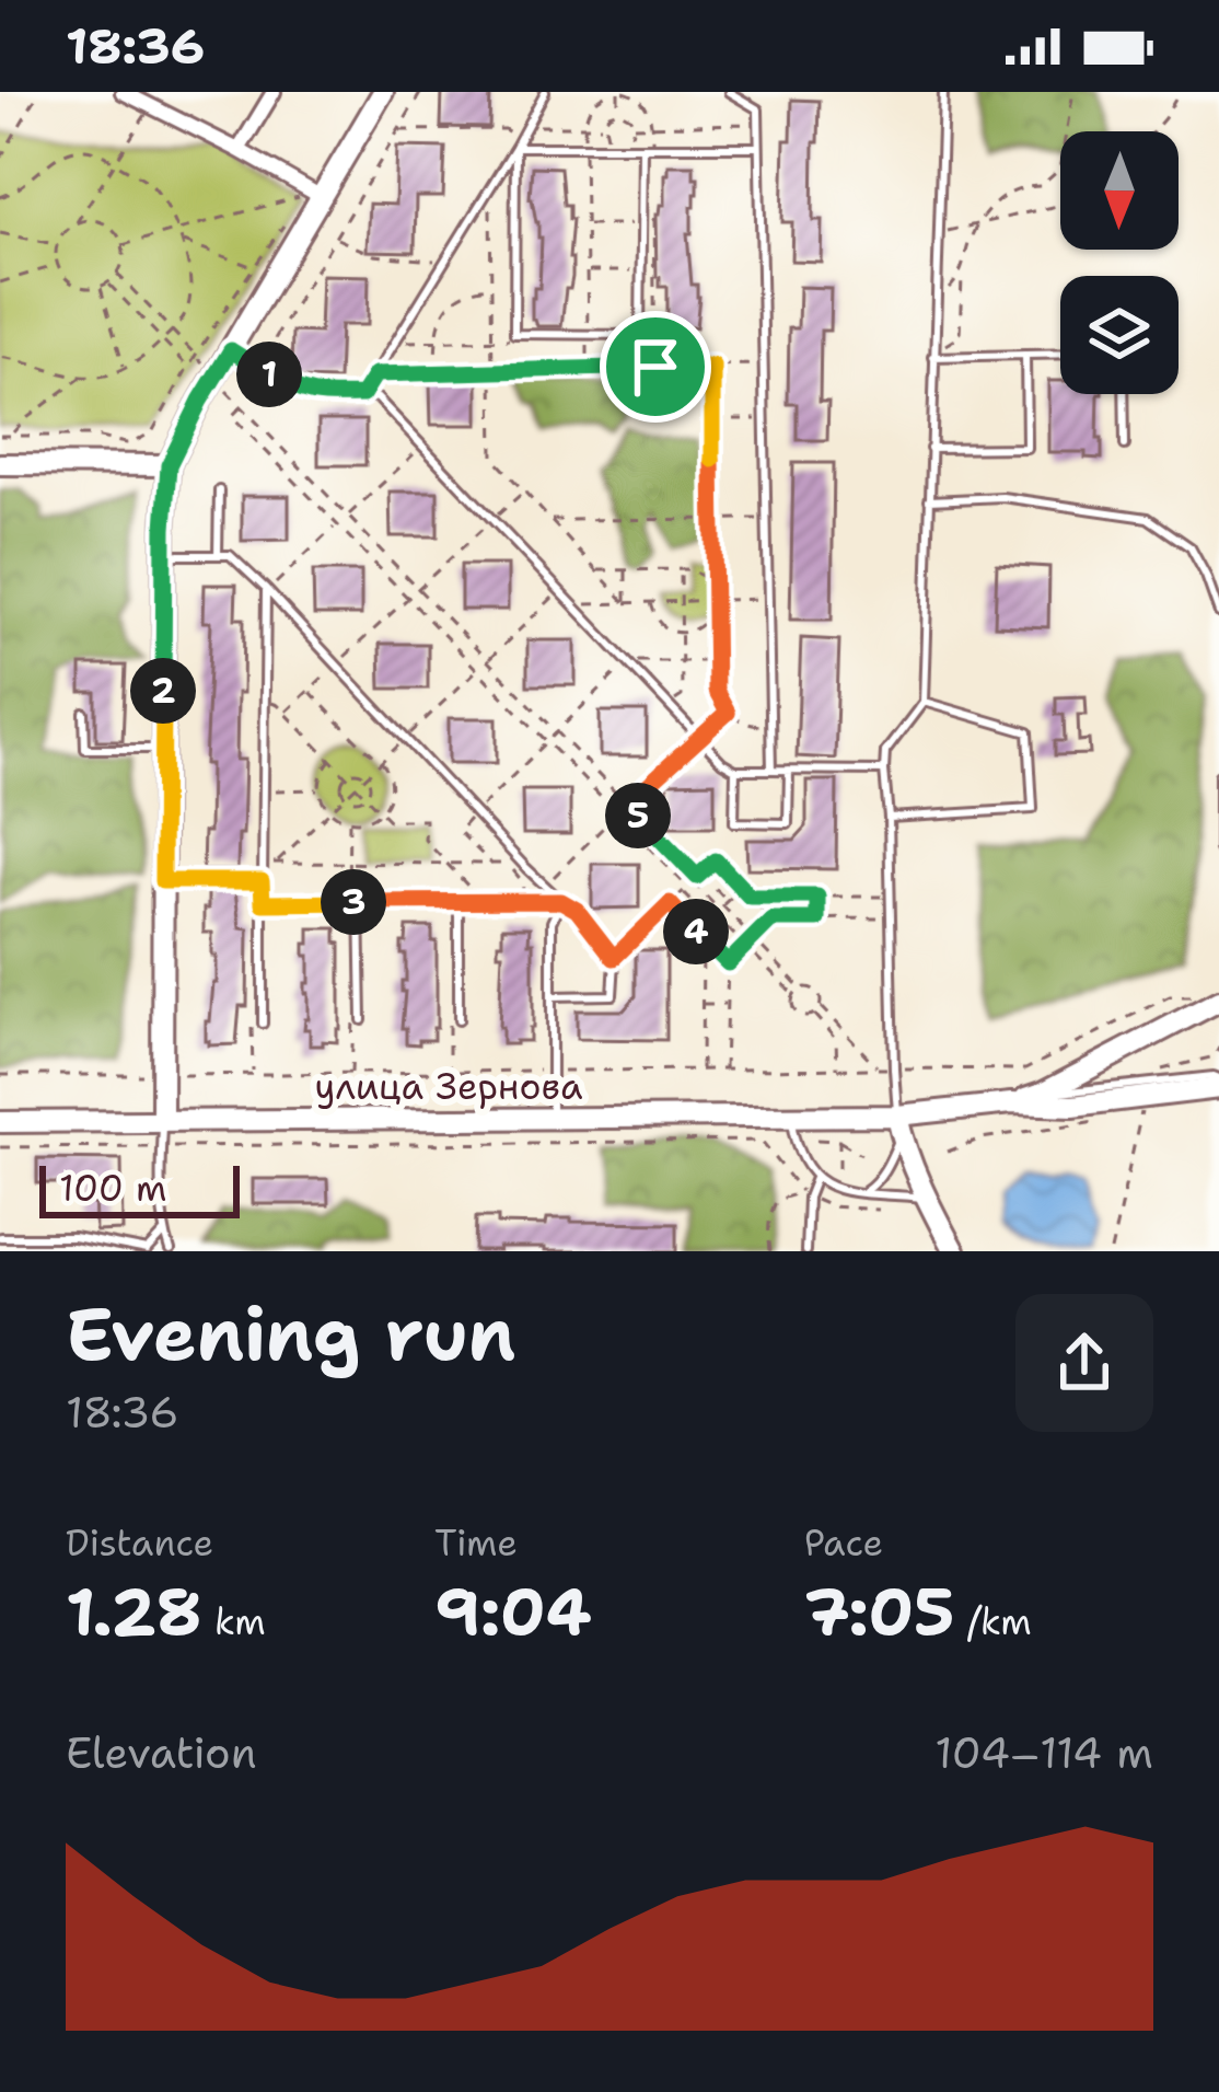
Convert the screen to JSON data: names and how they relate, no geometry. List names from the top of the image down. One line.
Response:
{"streets":{"main road":["улица Зернова"]},"scale_bar":"100 m","north":"bottom","page":{"status":"18:36","pins":["1","2","5","3","4"],"scale":"100 m","heading":["Evening run","18:36"],"stats":[["Distance","1.28 km"],["Time","9:04"],["Pace","7:05 /km"]],"chart":["Elevation","104–114 m"]}}
